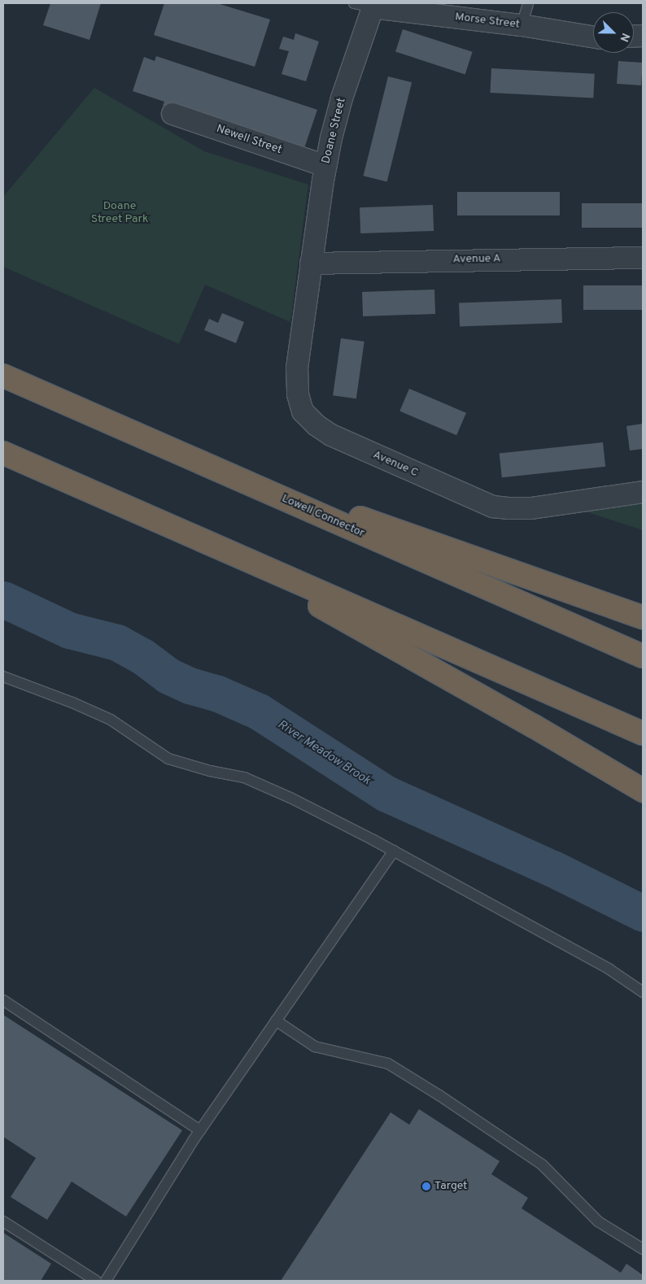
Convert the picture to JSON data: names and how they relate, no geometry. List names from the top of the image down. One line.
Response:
{"streets":{"highway":["Lowell Connector"],"street":["Morse Street","Doane Street","Newell Street","Avenue A","Avenue C"]},"crossings":[["Morse Street","Doane Street"],["Doane Street","Newell Street"],["Doane Street","Avenue A"],["Doane Street","Avenue C"],["Avenue A","Avenue C"]],"water":["River Meadow Brook"],"parks":["Doane Street Park"],"places":["Target"],"north":"bottom right"}
